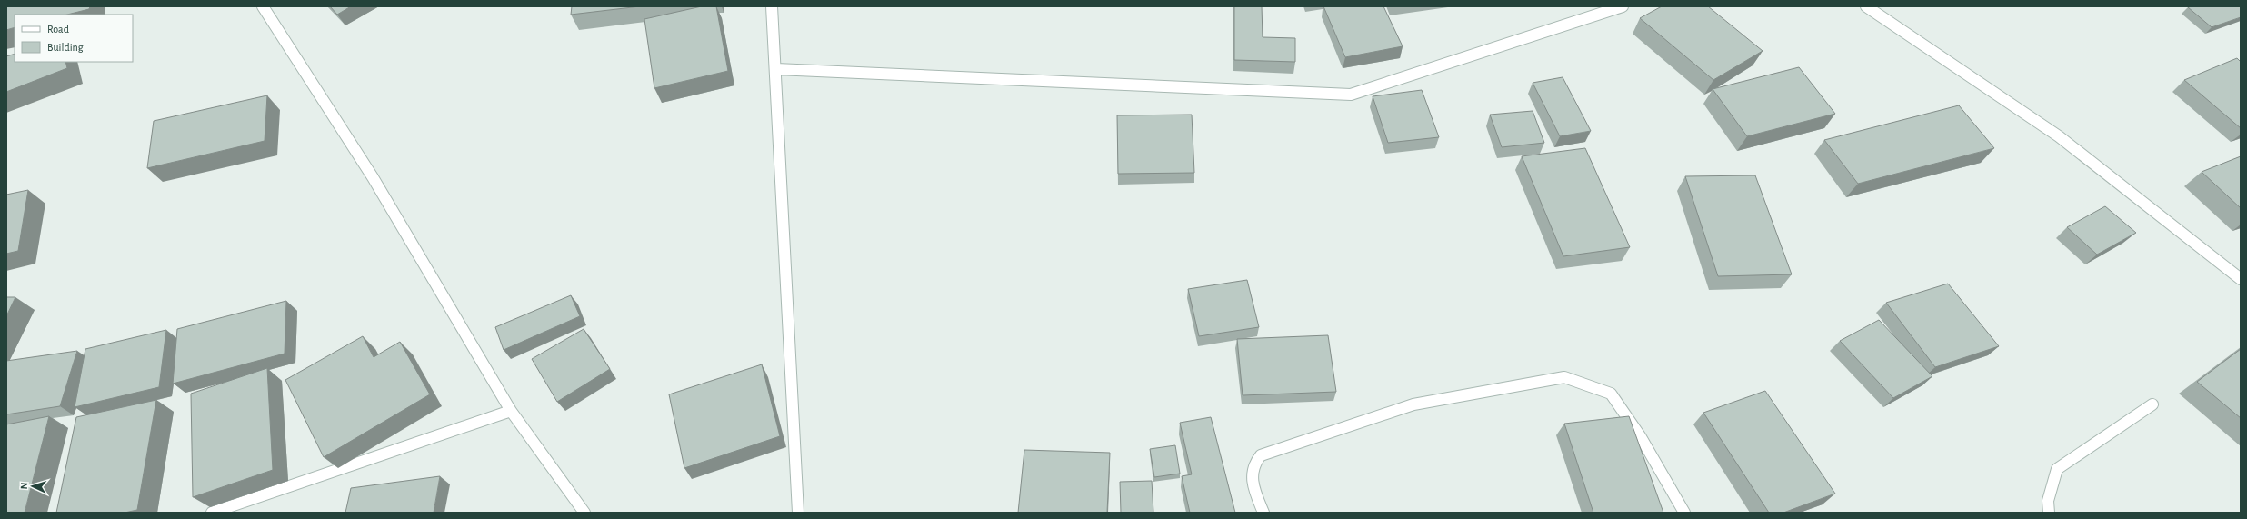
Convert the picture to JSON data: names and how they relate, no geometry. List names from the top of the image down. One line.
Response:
{"legend":["Road","Building"],"north":"left"}
